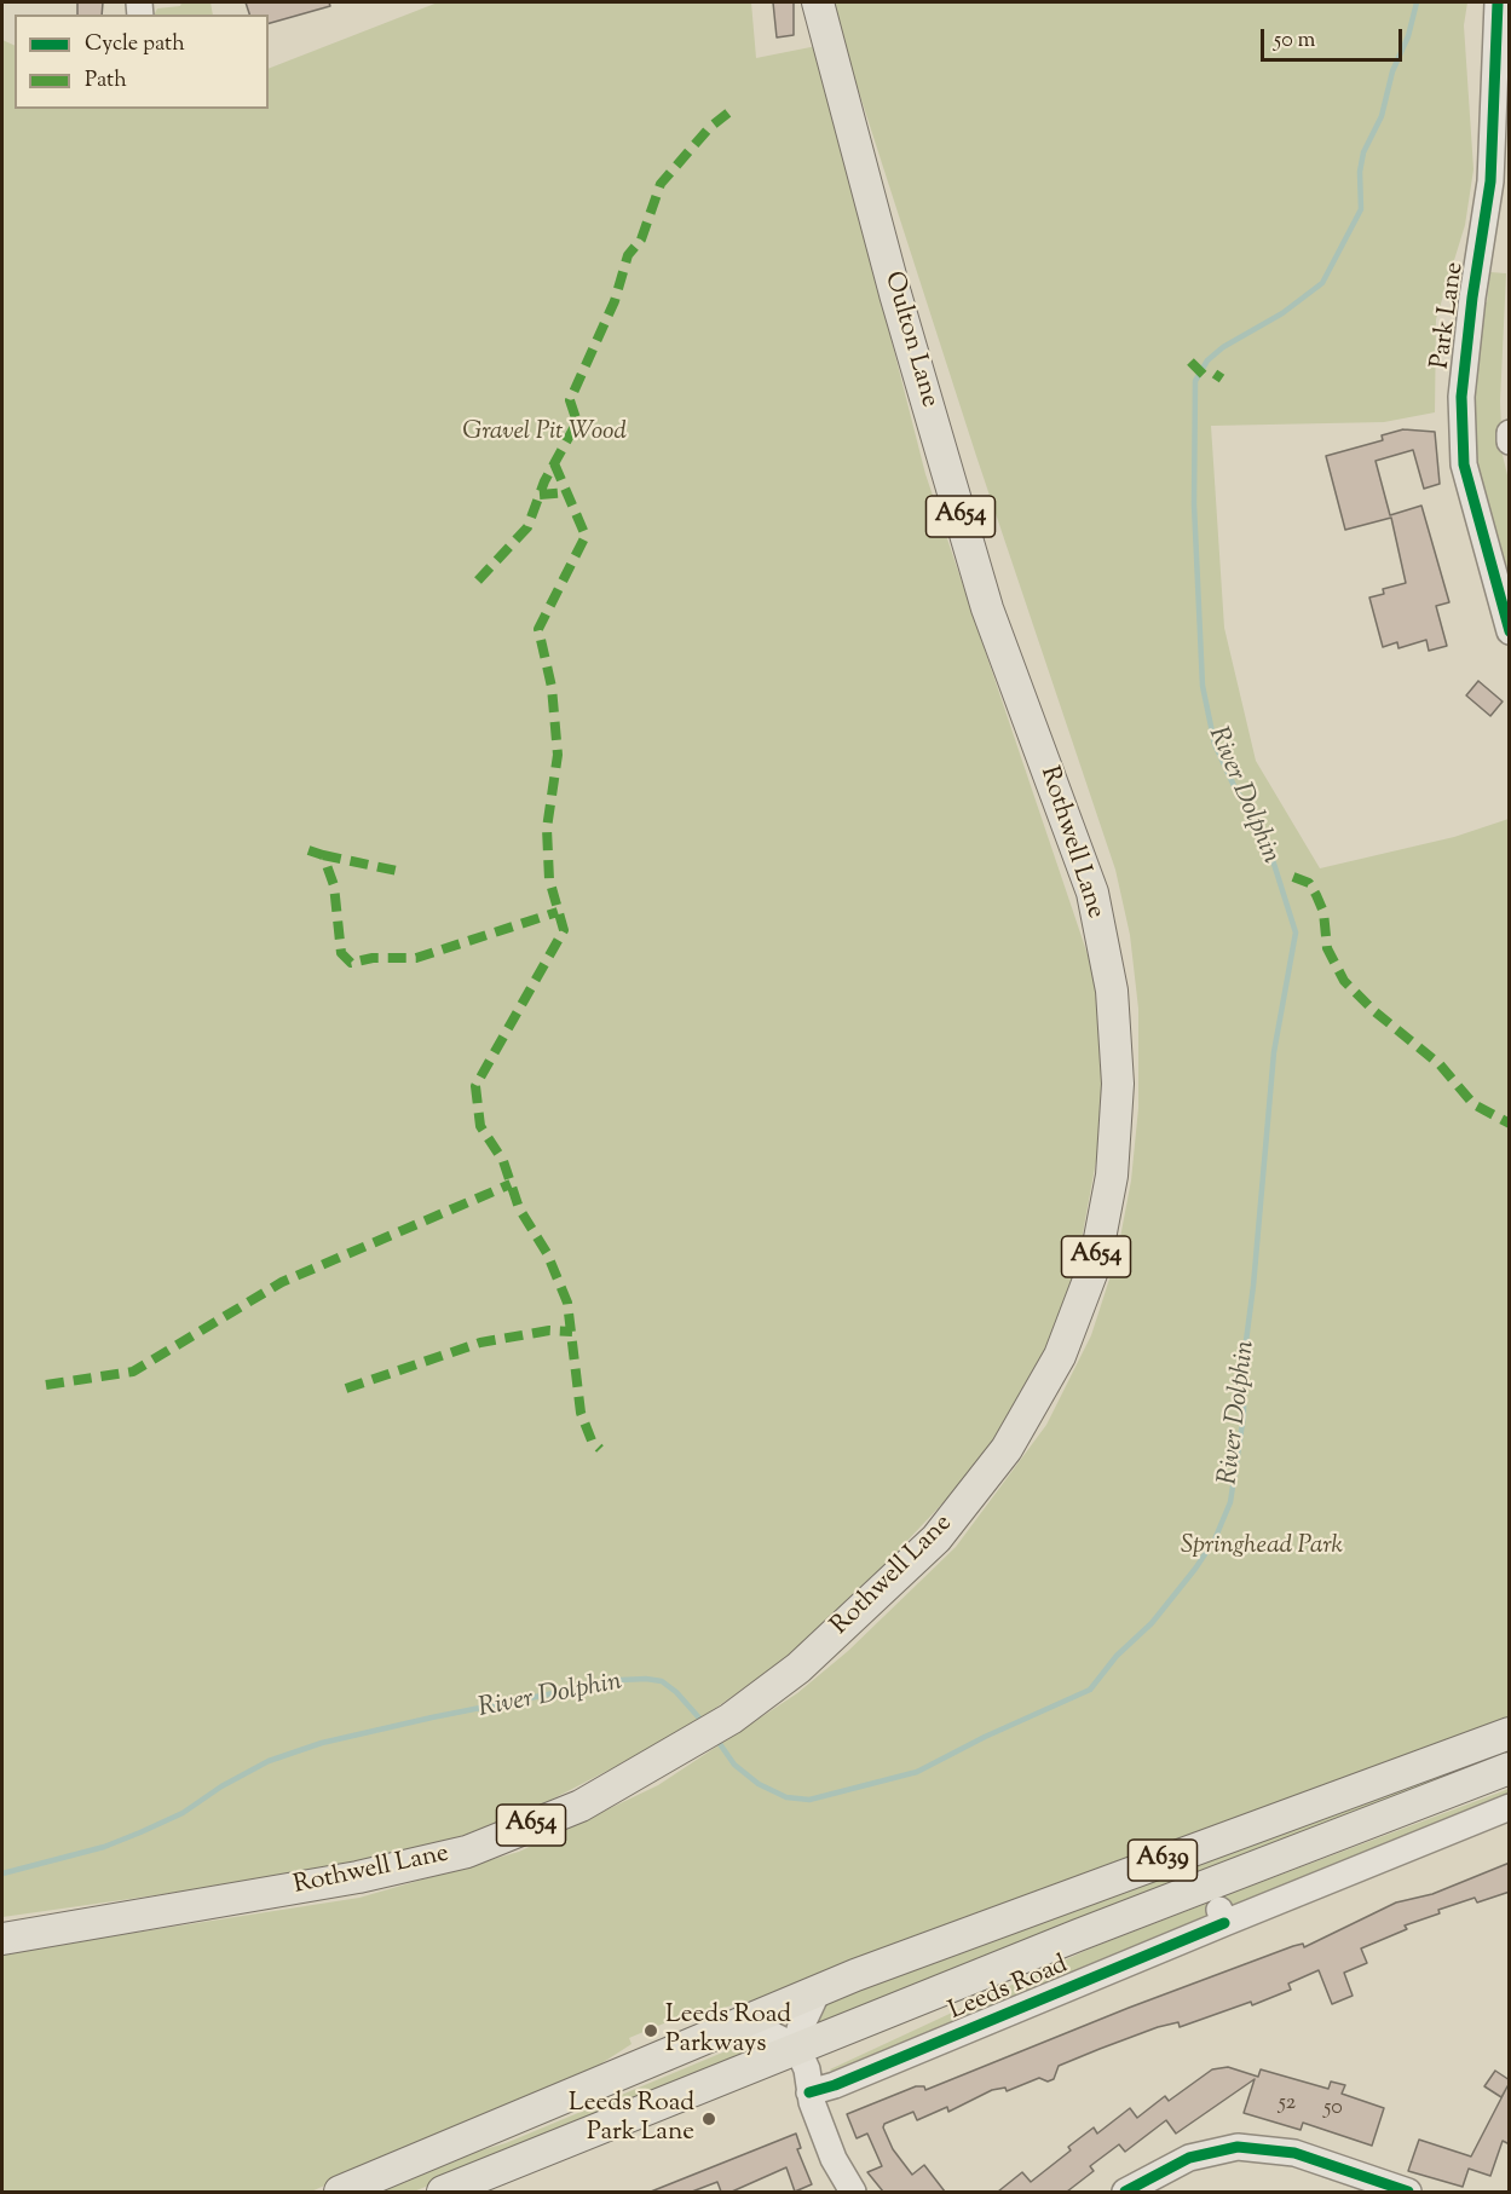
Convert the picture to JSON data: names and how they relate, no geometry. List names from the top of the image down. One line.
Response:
{"streets":{"main road":["Oulton Lane","A654","Rothwell Lane","A639","Leeds Road"],"street":["Park Lane"]},"crossings":[["Oulton Lane","Rothwell Lane"]],"water":["River Dolphin"],"parks":["Gravel Pit Wood","Springhead Park"],"places":["Leeds Road Parkways","Leeds Road Park Lane"],"house_numbers":["52","50"],"legend":["Cycle path","Path"],"scale_bar":"50 m"}
